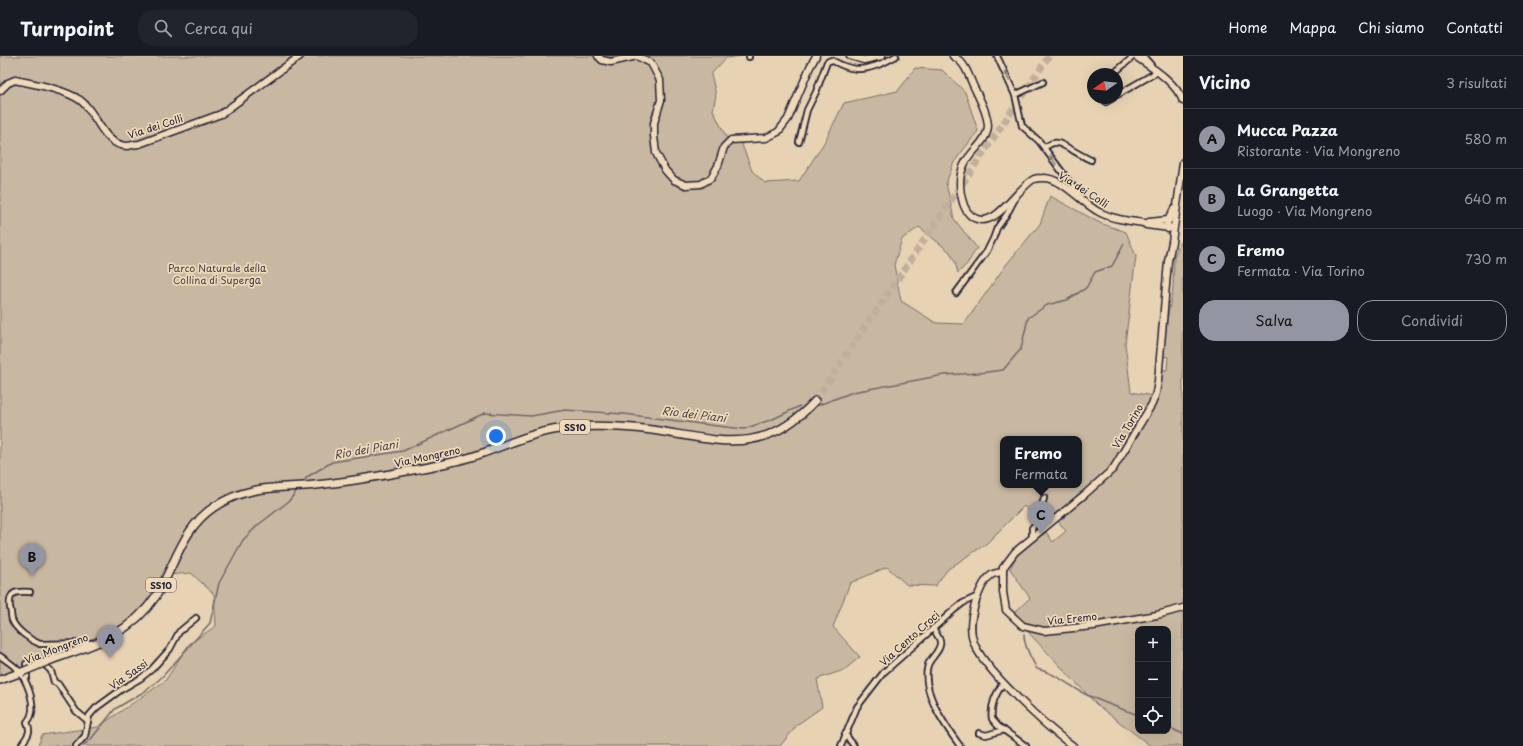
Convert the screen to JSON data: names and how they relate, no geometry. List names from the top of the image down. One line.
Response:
{"streets":{"main road":["SS10","Via Mongreno"],"street":["Via dei Colli","Via Torino","Via Eremo","Via Cento Croci","Via Sassi"]},"crossings":[["Via dei Colli","Via Torino"],["Via Torino","Via Eremo"],["Via Torino","Via Cento Croci"]],"water":["Rio dei Piani"],"parks":["Parco Naturale della Collina di Superga"],"north":"left","page":{"header":"Turnpoint","search":"Cerca qui","nav":["Home","Mappa","Chi siamo","Contatti"],"heading":["Vicino","3 risultati"],"list":[{"mark":"A","name":"Mucca Pazza","note":"Ristorante · Via Mongreno","value":"580 m"},{"mark":"B","name":"La Grangetta","note":"Luogo · Via Mongreno","value":"640 m"},{"mark":"C","name":"Eremo","note":"Fermata · Via Torino","value":"730 m"}],"buttons":["Salva","Condividi"],"popup":["Eremo","Fermata"],"pins":["C","B","A"],"map_buttons":["+","−"]}}
